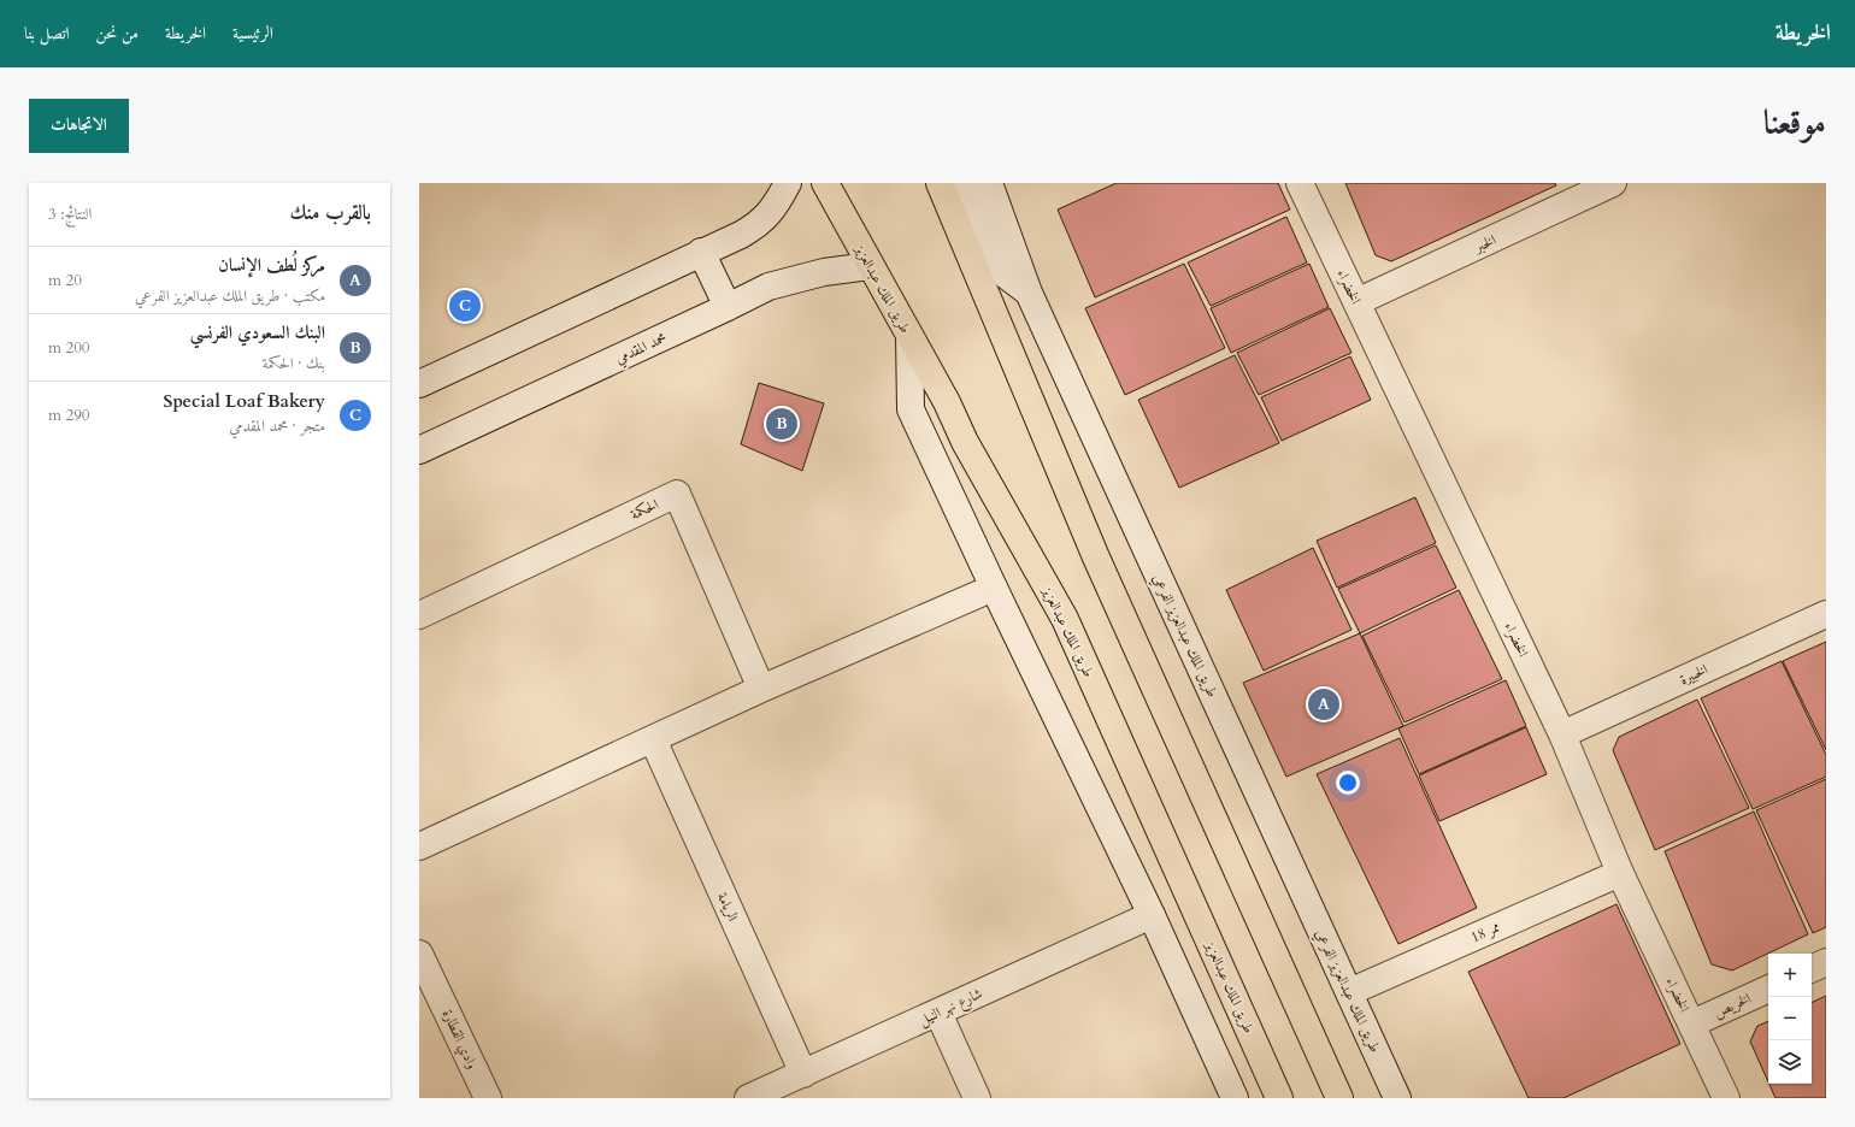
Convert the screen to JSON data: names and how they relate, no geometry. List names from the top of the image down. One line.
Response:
{"streets":{"main road":["طريق الملك عبدالعزيز"],"street":["الخبر","الخضراء","محمد المقدمي","الحكمة","طريق الملك عبدالعزيز الفرعي","الخبيرة","الريامة","ممر 18","الخريص","شارع نهر النيل","وادي القطارة"]},"crossings":[["الخبر","الخضراء"],["الخضراء","الخبيرة"],["الخضراء","ممر 18"],["الخضراء","الخريص"],["طريق الملك عبدالعزيز","محمد المقدمي"],["طريق الملك عبدالعزيز الفرعي","ممر 18"],["الريامة","شارع نهر النيل"]],"page":{"header":"الخريطة","nav":["الرئيسية","الخريطة","من نحن","اتصل بنا"],"title":"موقعنا","buttons":"الاتجاهات","heading":["بالقرب منك","النتائج: 3"],"list":[{"mark":"A","name":"مركز لُطف الإنسان","note":"مكتب · طريق الملك عبدالعزيز الفرعي","value":"20 m"},{"mark":"B","name":"البنك السعودي الفرنسي","note":"بنك · الحكمة","value":"200 m"},{"mark":"C","name":"Special Loaf Bakery","note":"متجر · محمد المقدمي","value":"290 m"}],"pins":["C","B","A"],"map_buttons":["+","−"]}}
